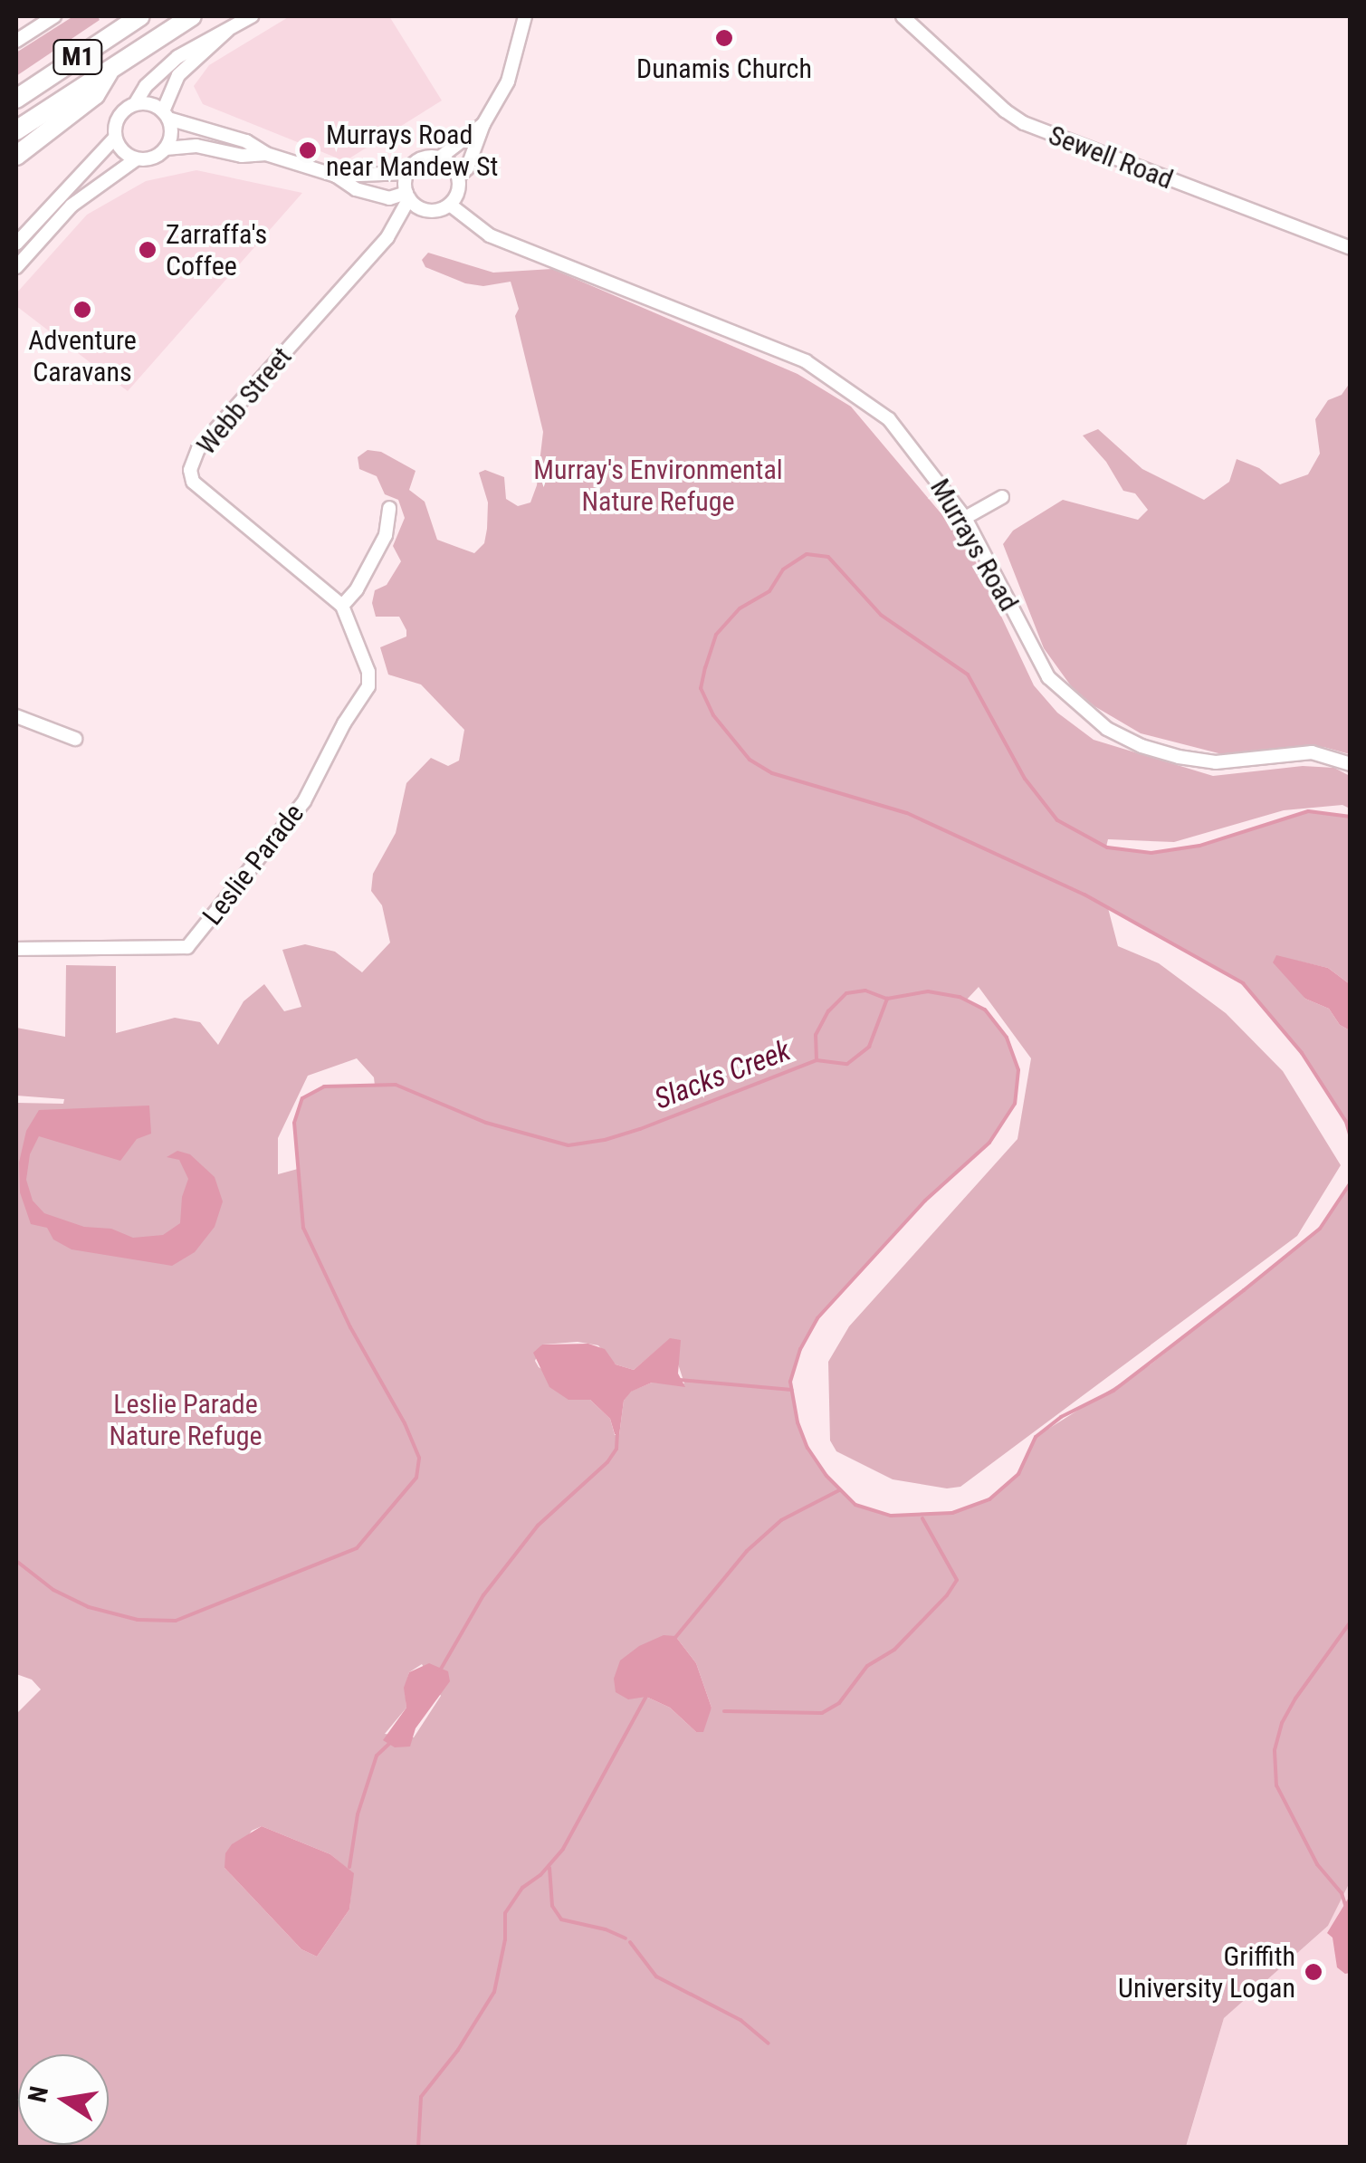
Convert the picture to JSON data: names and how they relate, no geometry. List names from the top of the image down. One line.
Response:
{"streets":{"highway":["M1"],"street":["Sewell Road","Webb Street","Murrays Road","Leslie Parade"]},"crossings":[["Webb Street","Murrays Road"],["Webb Street","Leslie Parade"]],"water":["Slacks Creek"],"parks":["Murray's Environmental Nature Refuge","Leslie Parade Nature Refuge"],"places":["Dunamis Church","Murrays Road near Mandew St","Zarraffa's Coffee","Adventure Caravans","Griffith University Logan"],"north":"left"}
